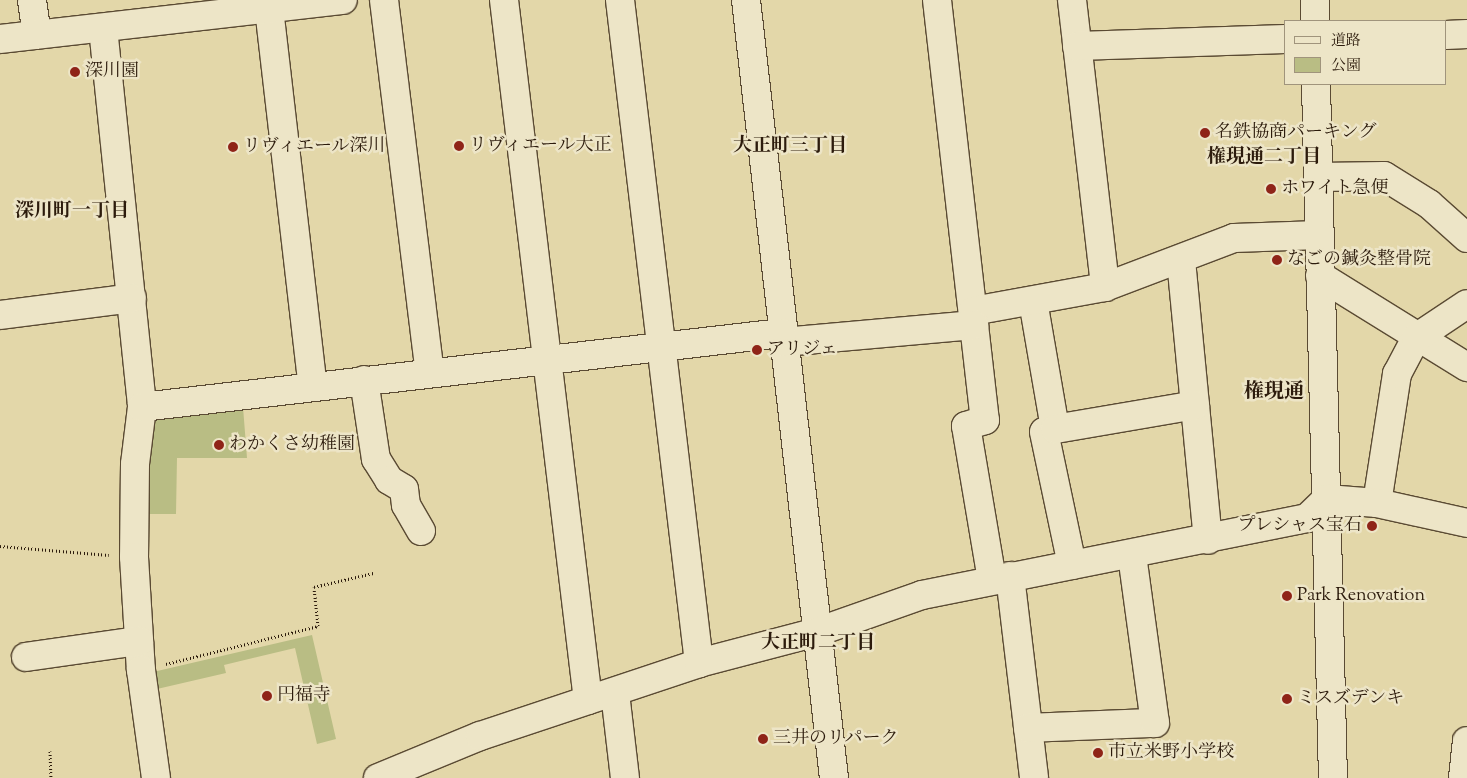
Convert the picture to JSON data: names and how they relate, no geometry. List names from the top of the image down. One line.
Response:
{"districts":["大正町三丁目","権現通二丁目","深川町一丁目","権現通","大正町二丁目"],"places":["深川園","名鉄協商パーキング","リヴィエール大正","リヴィエール深川","ホワイト急便","なごの鍼灸整骨院","アリジェ","わかくさ幼稚園","プレシャス宝石","Park Renovation","円福寺","ミスズデンキ","三井のリパーク","市立米野小学校"],"legend":["道路","公園"]}
